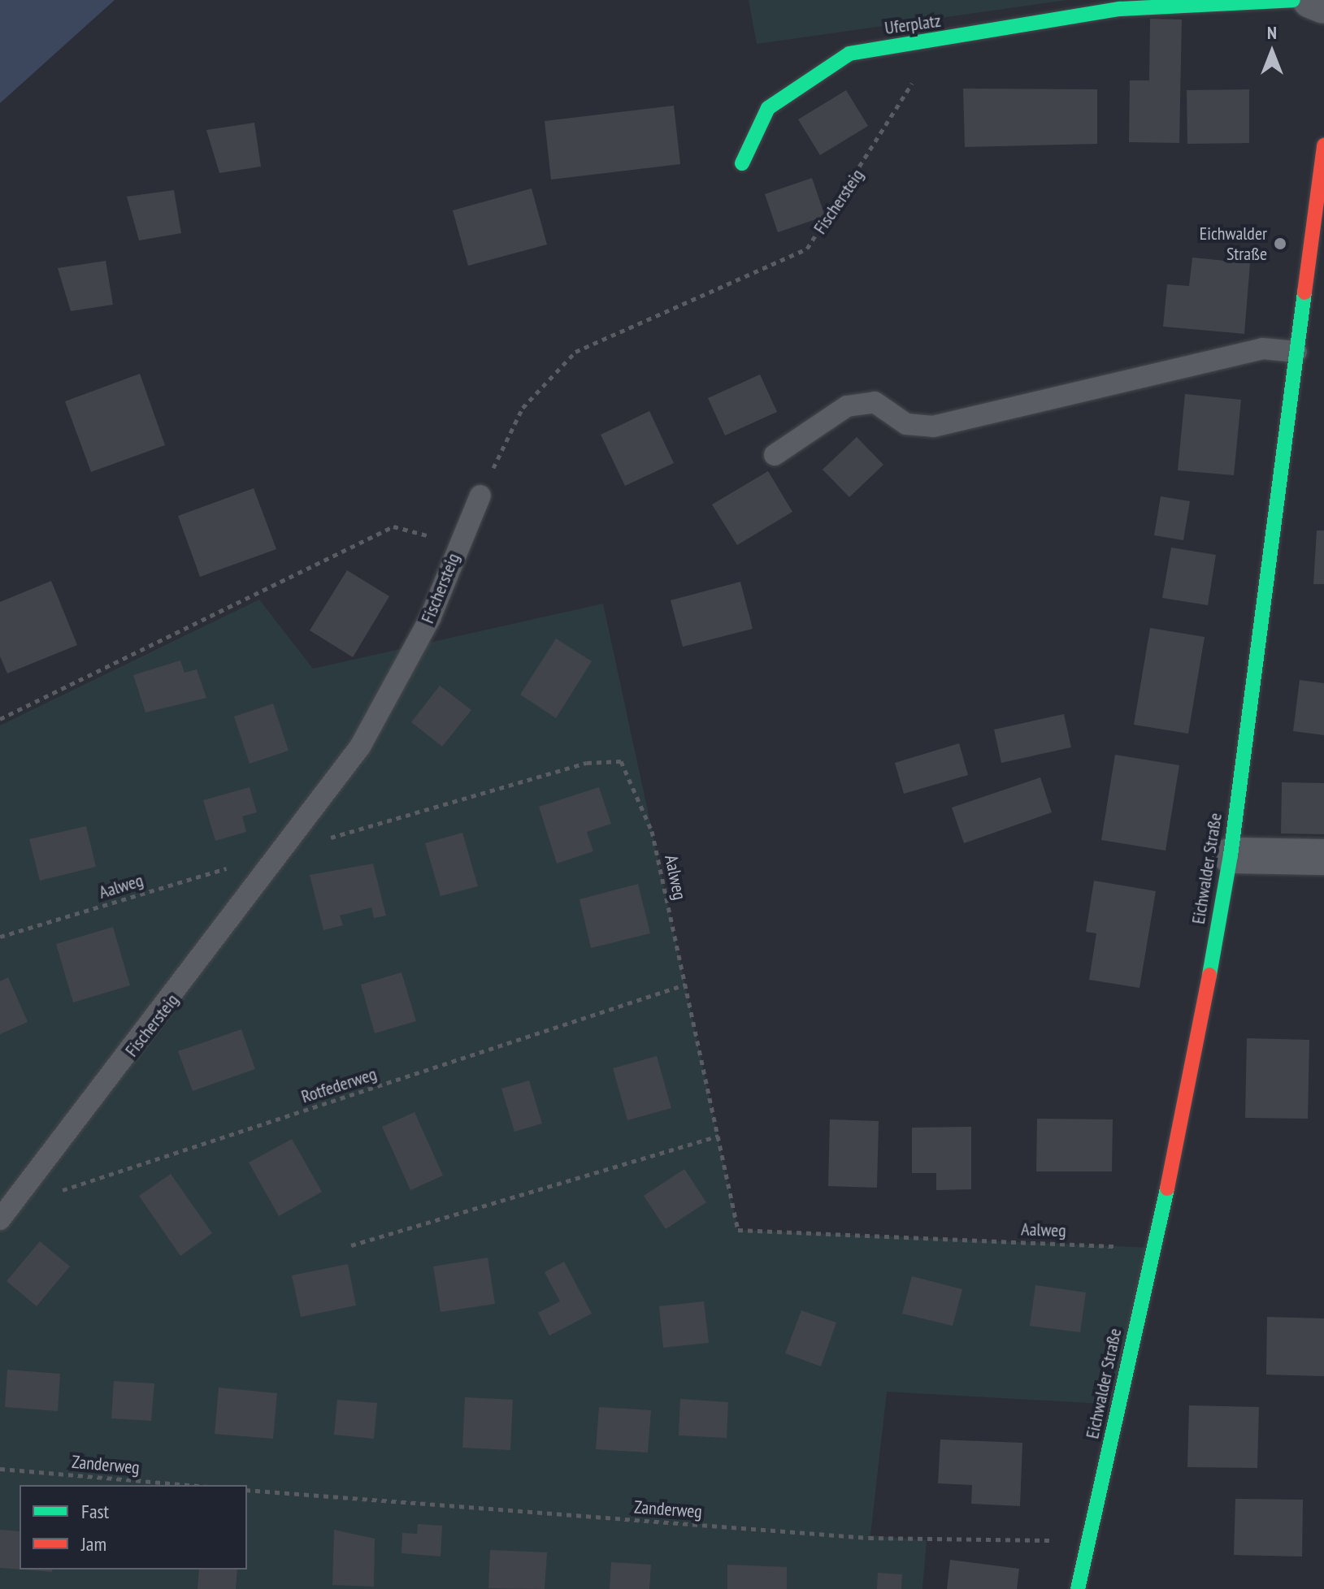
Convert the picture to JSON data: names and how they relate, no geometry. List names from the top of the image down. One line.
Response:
{"streets":{"street":["Uferplatz","Eichwalder Straße"],"lane":["Fischersteig"],"path":["Aalweg","Rotfederweg","Zanderweg"]},"crossings":[["Uferplatz","Fischersteig"],["Fischersteig","Aalweg"],["Fischersteig","Rotfederweg"],["Eichwalder Straße","Aalweg"],["Eichwalder Straße","Zanderweg"],["Aalweg","Rotfederweg"]],"places":["Eichwalder Straße"],"legend":["Fast","Jam"],"north":"top"}
